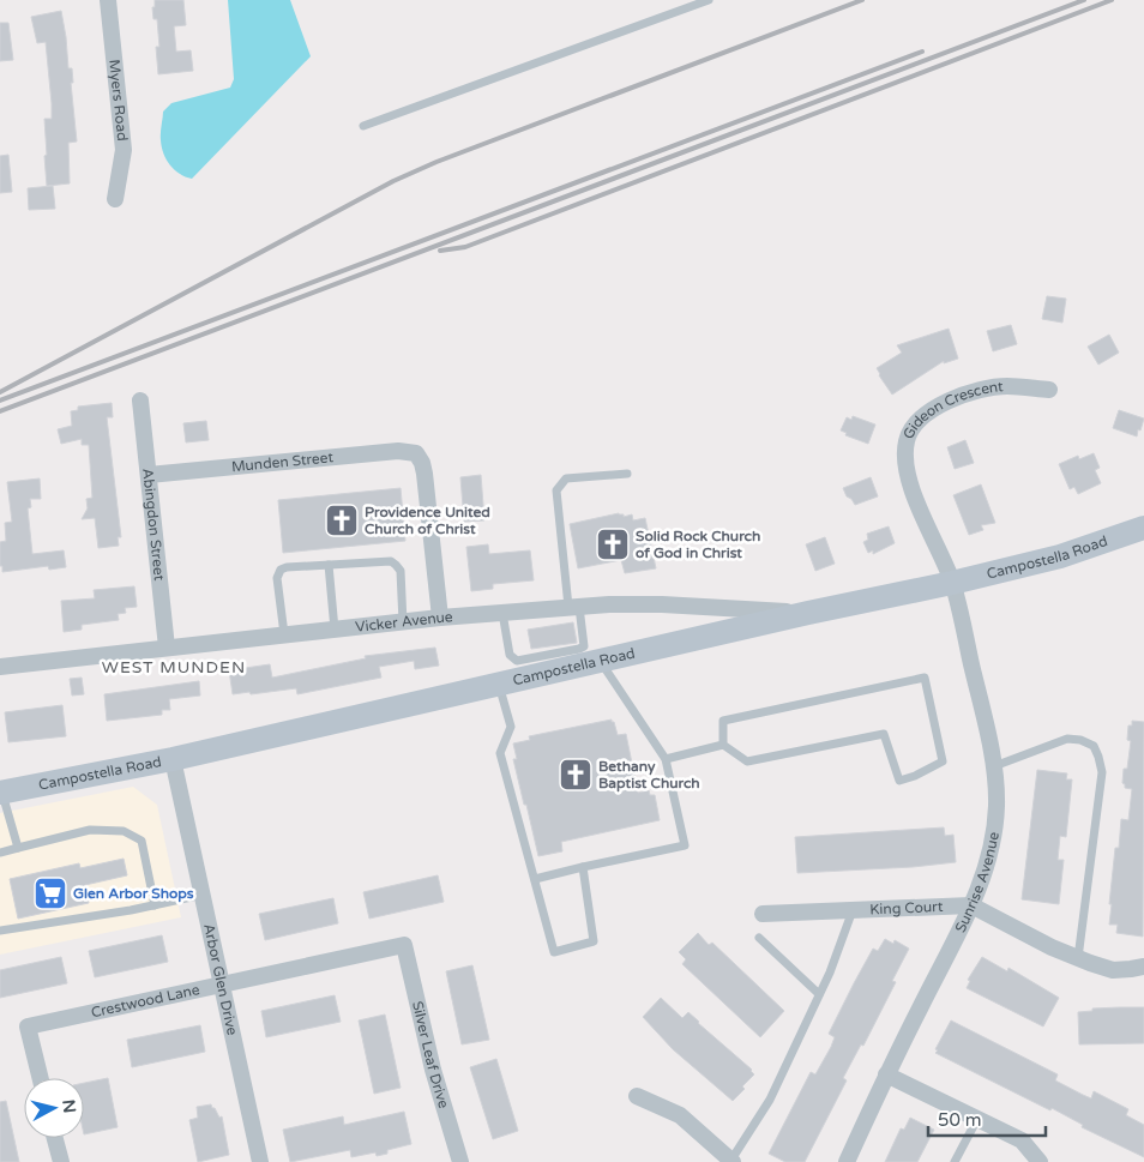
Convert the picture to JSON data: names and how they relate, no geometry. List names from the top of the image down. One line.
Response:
{"streets":{"main road":["Campostella Road"],"street":["Myers Road","Gideon Crescent","Munden Street","Abingdon Street","Vicker Avenue","Sunrise Avenue","King Court","Arbor Glen Drive","Crestwood Lane","Silver Leaf Drive"]},"crossings":[["Gideon Crescent","Campostella Road"],["Gideon Crescent","Sunrise Avenue"],["Munden Street","Abingdon Street"],["Munden Street","Vicker Avenue"],["Abingdon Street","Vicker Avenue"],["Campostella Road","Vicker Avenue"],["Campostella Road","Sunrise Avenue"],["Campostella Road","Arbor Glen Drive"],["Sunrise Avenue","King Court"],["Arbor Glen Drive","Crestwood Lane"],["Crestwood Lane","Silver Leaf Drive"]],"districts":["WEST MUNDEN"],"places":{"church":["Providence United Church of Christ","Solid Rock Church of God in Christ","Bethany Baptist Church"],"supermarket":["Glen Arbor Shops"]},"scale_bar":"50 m","north":"right"}
